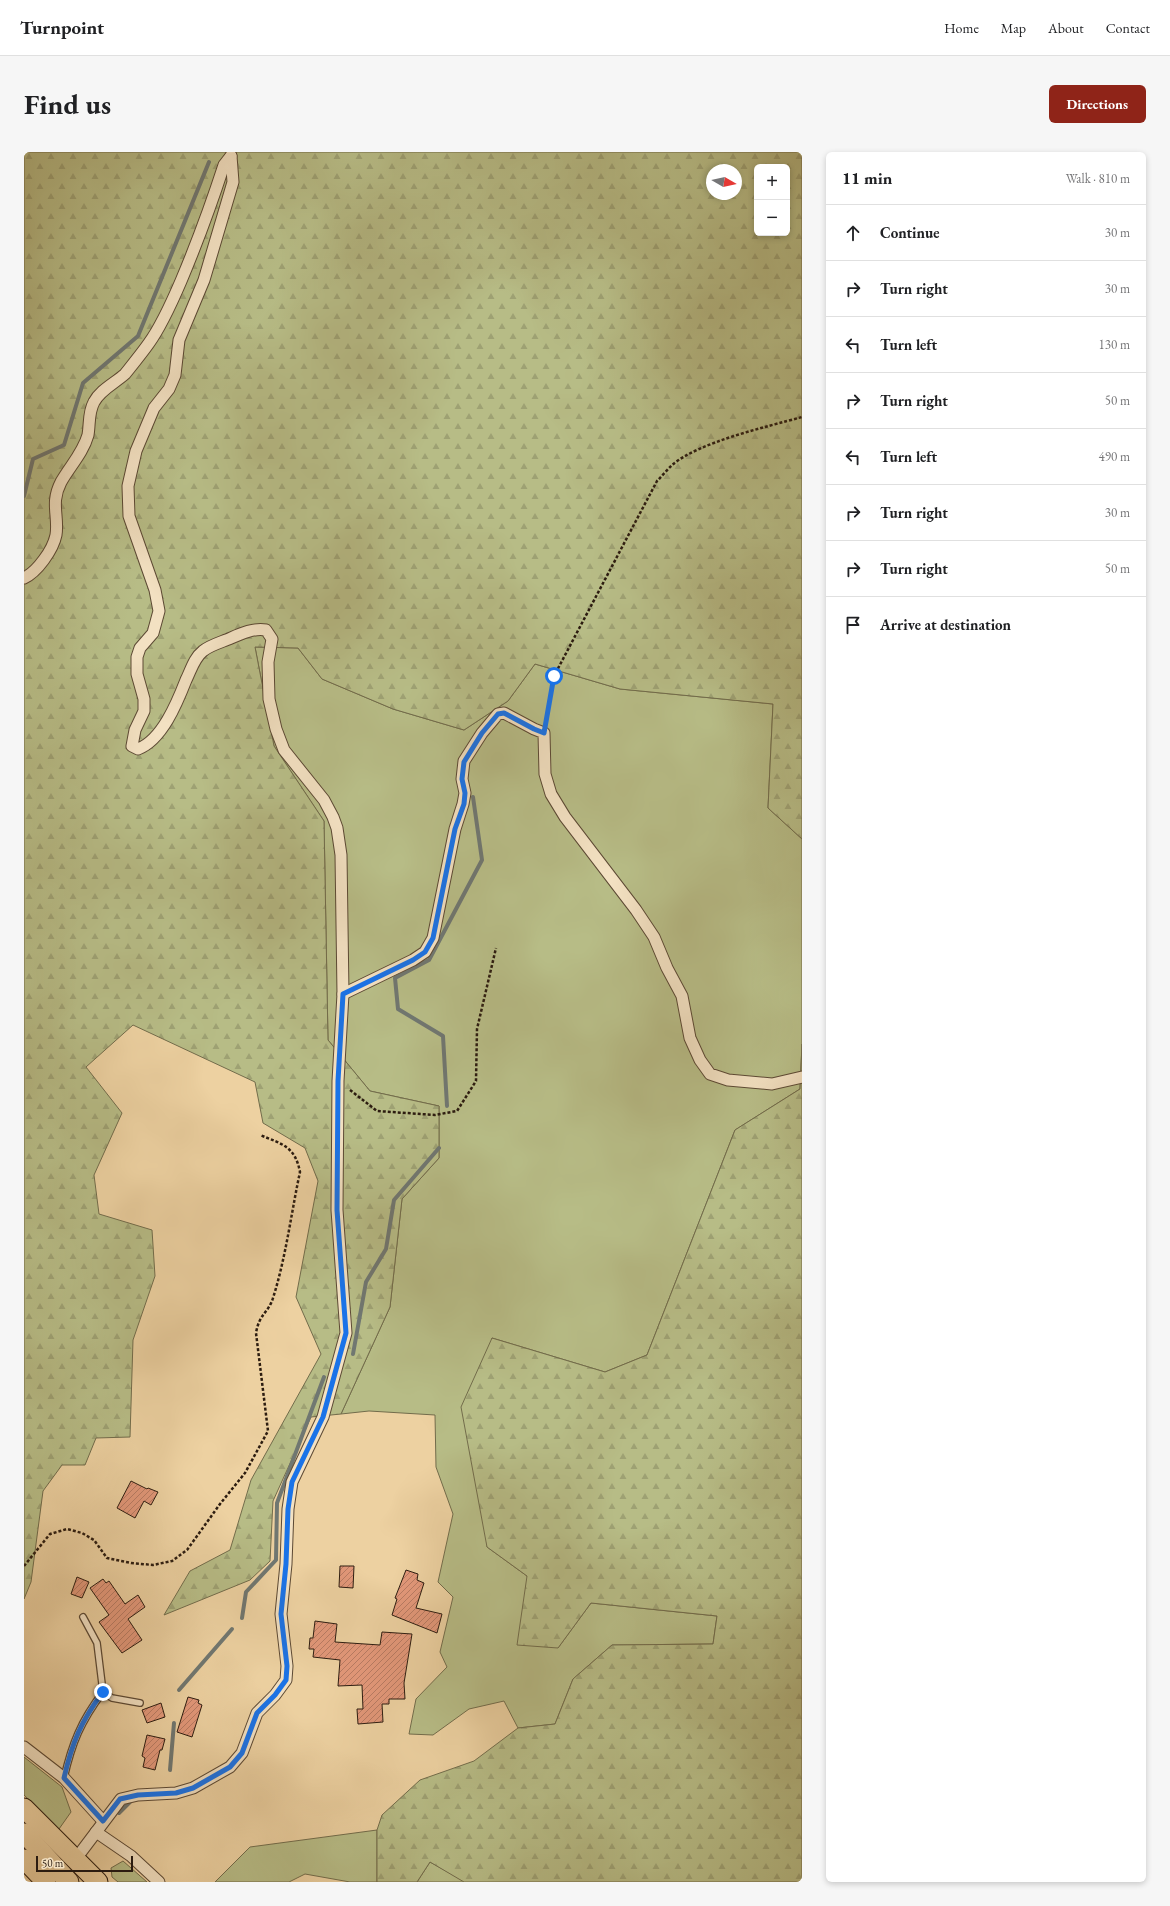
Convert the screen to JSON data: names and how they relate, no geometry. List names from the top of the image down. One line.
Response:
{"scale_bar":"50 m","north":"right","page":{"header":"Turnpoint","nav":["Home","Map","About","Contact"],"buttons":"Directions","title":"Find us","heading":["11 min","Walk · 810 m"],"map_buttons":["+","−"],"list":[["Continue","30 m"],["Turn right","30 m"],["Turn left","130 m"],["Turn right","50 m"],["Turn left","490 m"],["Turn right","30 m"],["Turn right","50 m"],"Arrive at destination"],"scale":"50 m"}}
